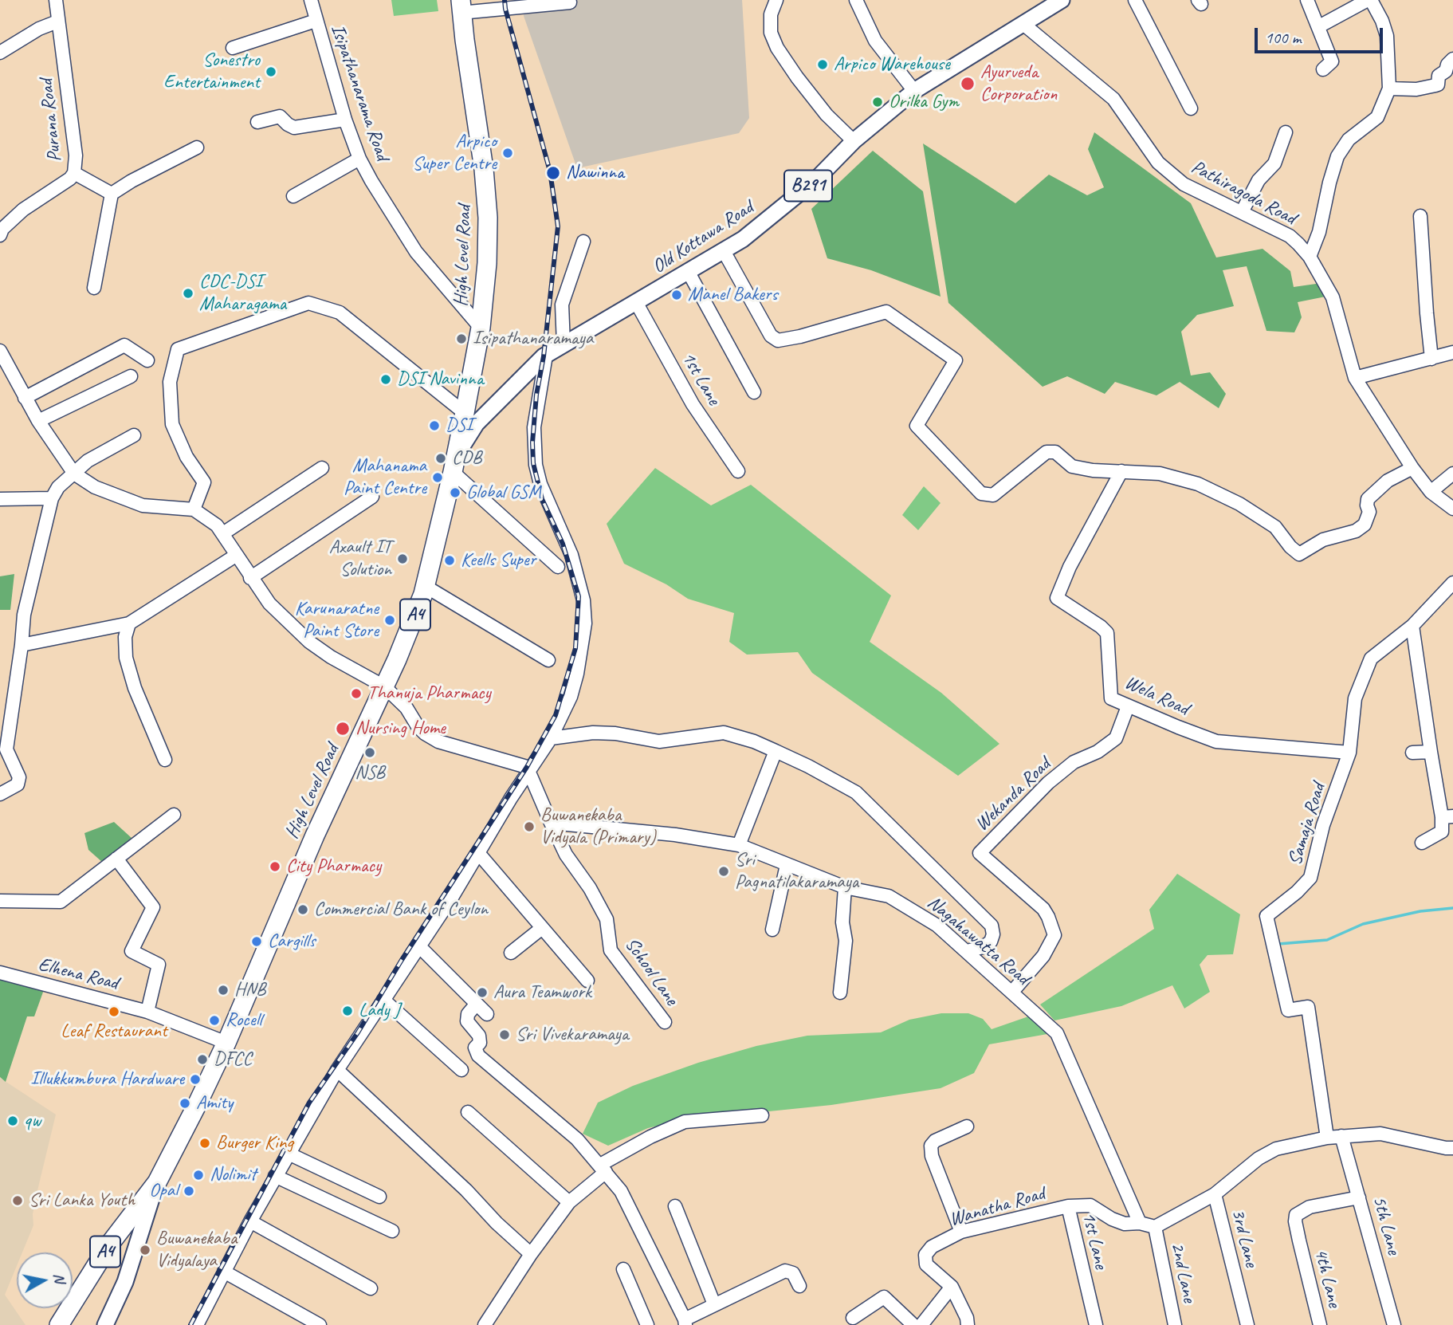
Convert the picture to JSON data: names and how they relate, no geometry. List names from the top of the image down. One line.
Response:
{"streets":{"highway":["High Level Road","A4"],"main road":["B291","Old Kottawa Road"],"street":["Isipathanarama Road","Purana Road","Pathiragoda Road","1st Lane","Wela Road","Wekanda Road","Samaja Road","Nagahawatta Road","School Lane","Elhena Road","Wanatha Road","5th Lane","3rd Lane","2nd Lane","4th Lane"]},"crossings":[["Isipathanarama Road","High Level Road"],["Pathiragoda Road","Old Kottawa Road"],["Old Kottawa Road","High Level Road"],["Old Kottawa Road","1st Lane"],["High Level Road","Elhena Road"],["1st Lane","Nagahawatta Road"],["1st Lane","Wanatha Road"],["Wela Road","Wekanda Road"],["Wela Road","Samaja Road"],["Wekanda Road","Nagahawatta Road"],["Nagahawatta Road","School Lane"],["5th Lane","4th Lane"],["3rd Lane","2nd Lane"]],"places":["Arpico Warehouse","Sonestro Entertainment","Ayurveda Corporation","Orilka Gym","Arpico Super Centre","Nawinna","CDC-DSI Maharagama","Manel Bakers","Isipathanaramaya","DSI Navinna","DSI","CDB","Mahanama Paint Centre","Global GSM","Axault IT Solution","Keells Super","Karunaratne Paint Store","Thanuja Pharmacy","Nursing Home","NSB","Buwanekaba Vidyala (Primary)","City Pharmacy","Sri Pagnatilakaramaya","Commercial Bank of Ceylon","Cargills","HNB","Aura Teamwork","Lady J","Leaf Restaurant","Rocell","Sri Vivekaramaya","DFCC","Illukkumbura Hardware","Amity","qw","Burger King","Nolimit","Opal","Sri Lanka Youth","Buwanekaba Vidyalaya"],"scale_bar":"100 m","north":"right"}
